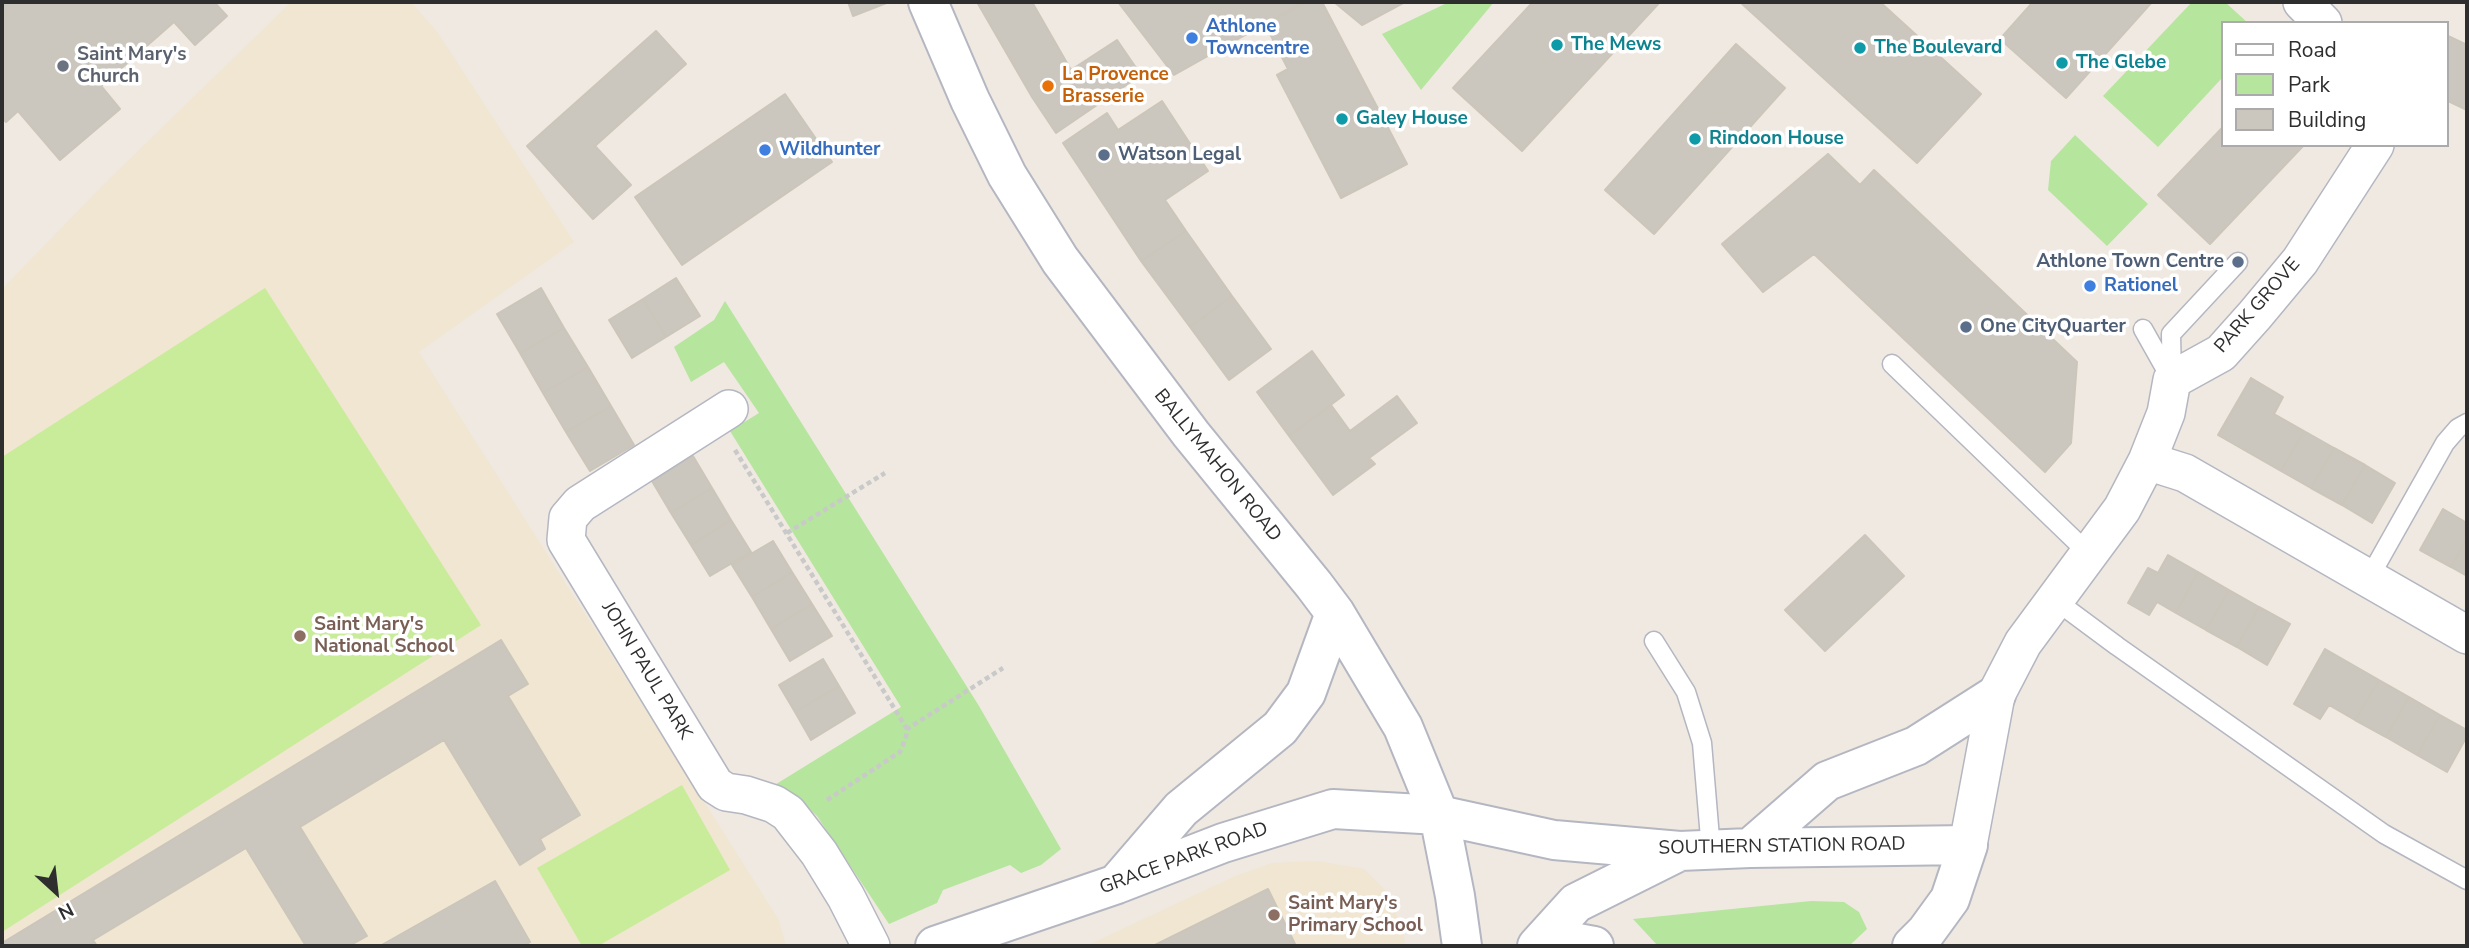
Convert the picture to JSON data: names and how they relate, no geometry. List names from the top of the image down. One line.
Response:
{"streets":{"street":["PARK GROVE","BALLYMAHON ROAD","JOHN PAUL PARK","SOUTHERN STATION ROAD","GRACE PARK ROAD"]},"crossings":[["BALLYMAHON ROAD","SOUTHERN STATION ROAD"],["BALLYMAHON ROAD","GRACE PARK ROAD"],["SOUTHERN STATION ROAD","GRACE PARK ROAD"]],"places":["Athlone Towncentre","The Mews","The Boulevard","The Glebe","Saint Mary's Church","La Provence Brasserie","Galey House","Rindoon House","Wildhunter","Watson Legal","Athlone Town Centre","Rationel","One CityQuarter","Saint Mary's National School","Saint Mary's Primary School"],"legend":["Road","Park","Building"],"north":"bottom right"}
